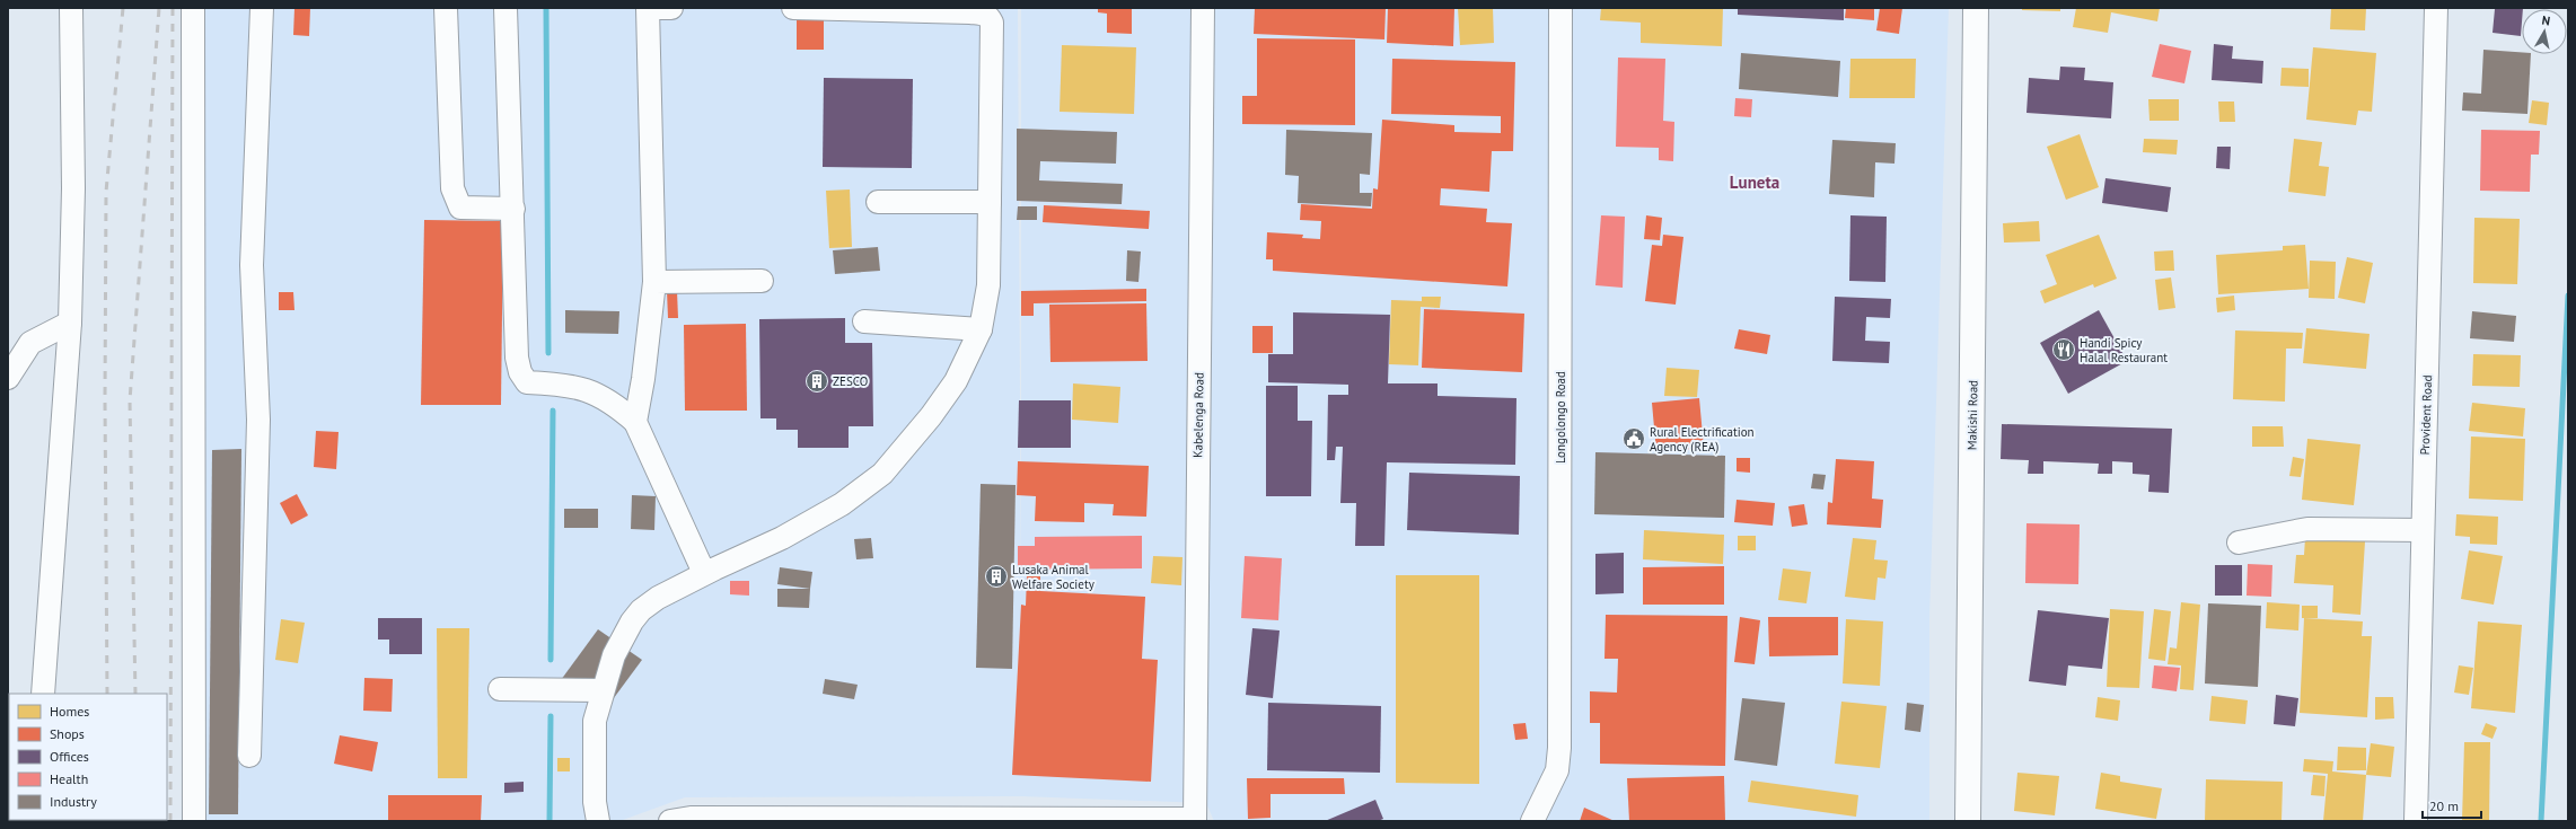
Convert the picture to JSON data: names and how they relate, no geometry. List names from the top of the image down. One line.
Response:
{"streets":{"main road":["Makishi Road"],"street":["Kabelenga Road","Provident Road","Longolongo Road"]},"districts":["Luneta"],"places":{"restaurant":["Handi Spicy Halal Restaurant"],"building":["ZESCO","Lusaka Animal Welfare Society"],"public building":["Rural Electrification Agency (REA)"]},"legend":["Homes","Shops","Offices","Health","Industry"],"scale_bar":"20 m","north":"top"}
